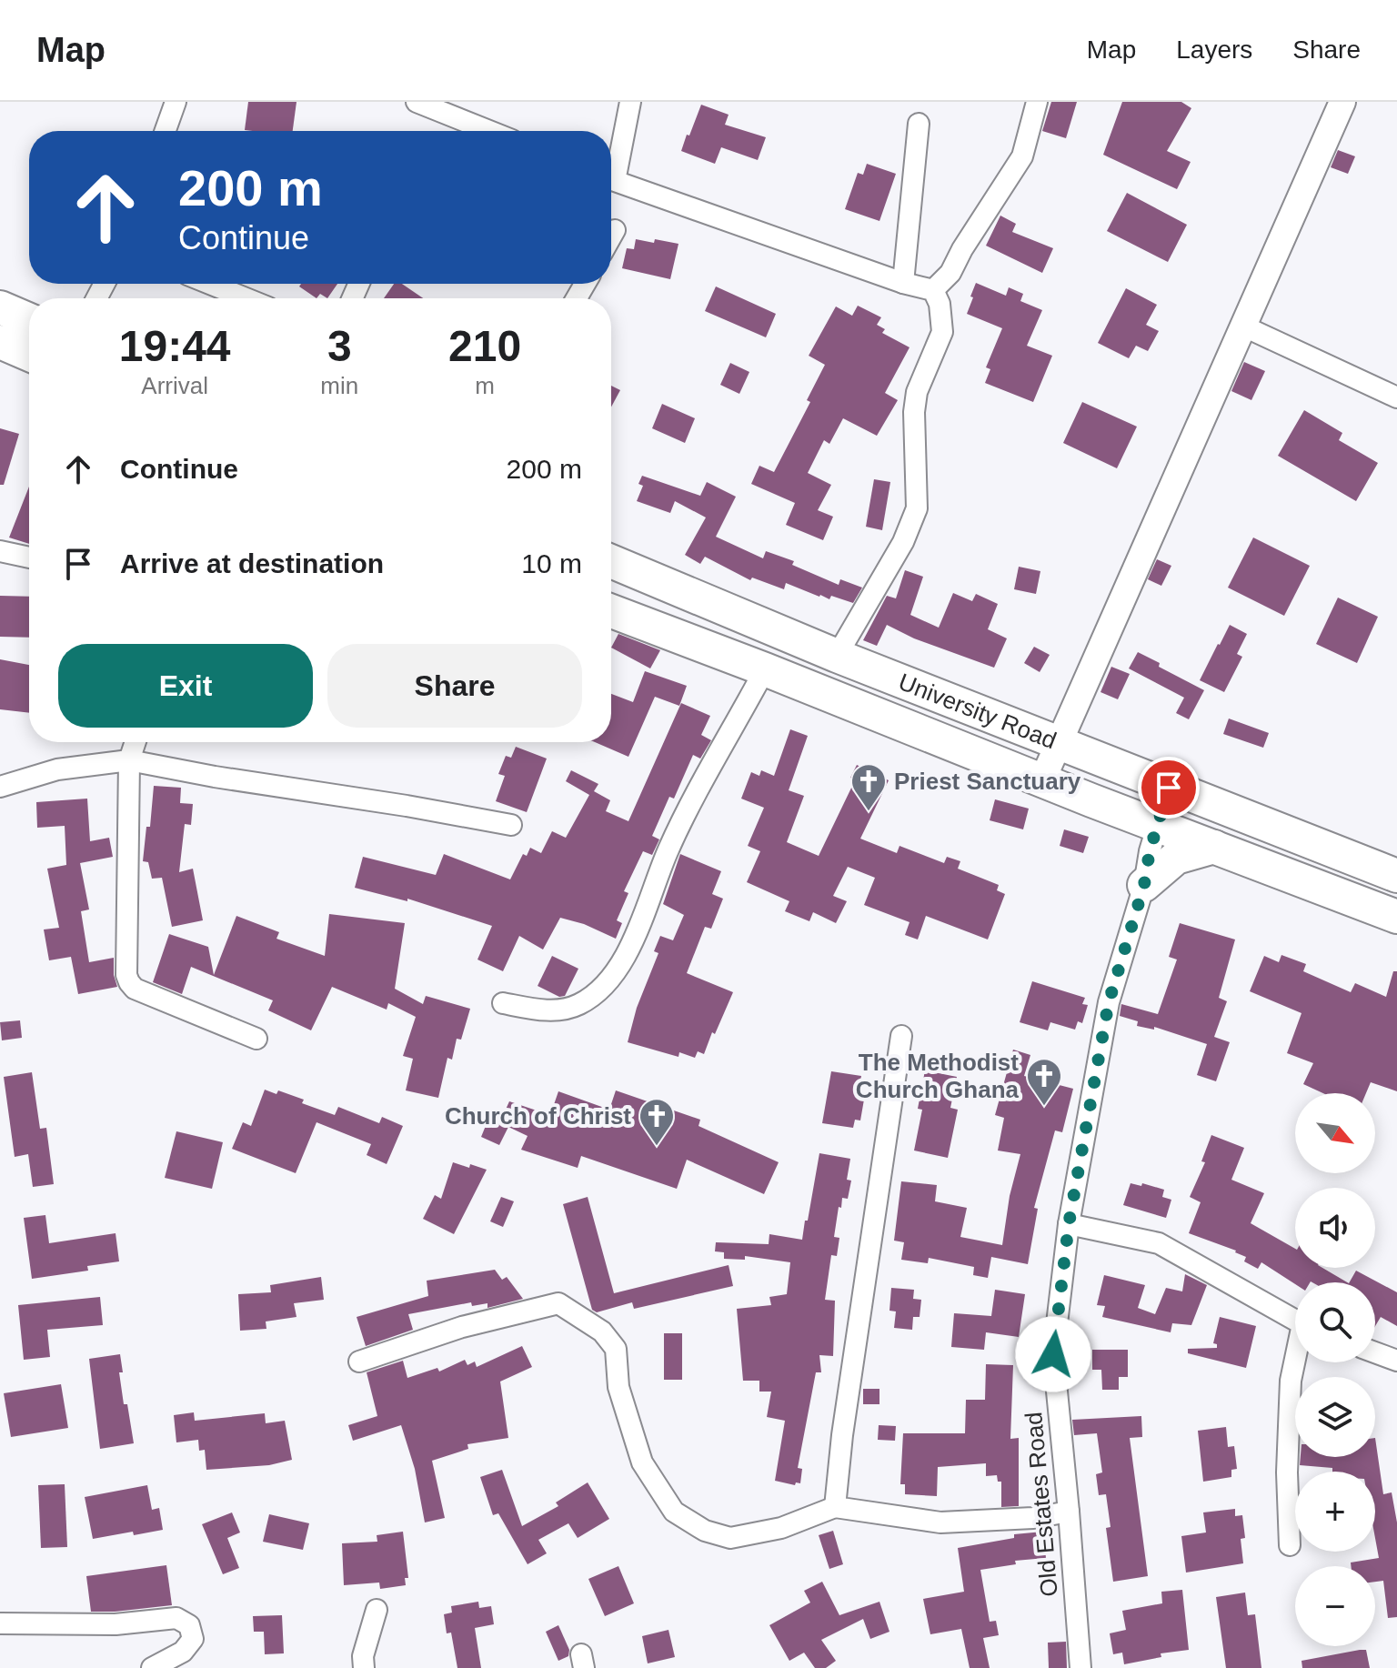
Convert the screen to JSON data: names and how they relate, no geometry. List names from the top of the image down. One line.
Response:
{"streets":{"highway":["University Road"],"street":["Old Estates Road"]},"crossings":[["University Road","Old Estates Road"]],"places":{"church":["Priest Sanctuary","The Methodist Church Ghana","Church of Christ"]},"north":"bottom right","page":{"header":"Map","nav":["Map","Layers","Share"],"turn":["200 m","Continue"],"eta":["19:44","Arrival","3","min","210","m"],"list":[{"name":"Continue","value":"200 m"},{"name":"Arrive at destination","value":"10 m"}],"buttons":["Exit","Share"],"map_buttons":["+","−"]}}
